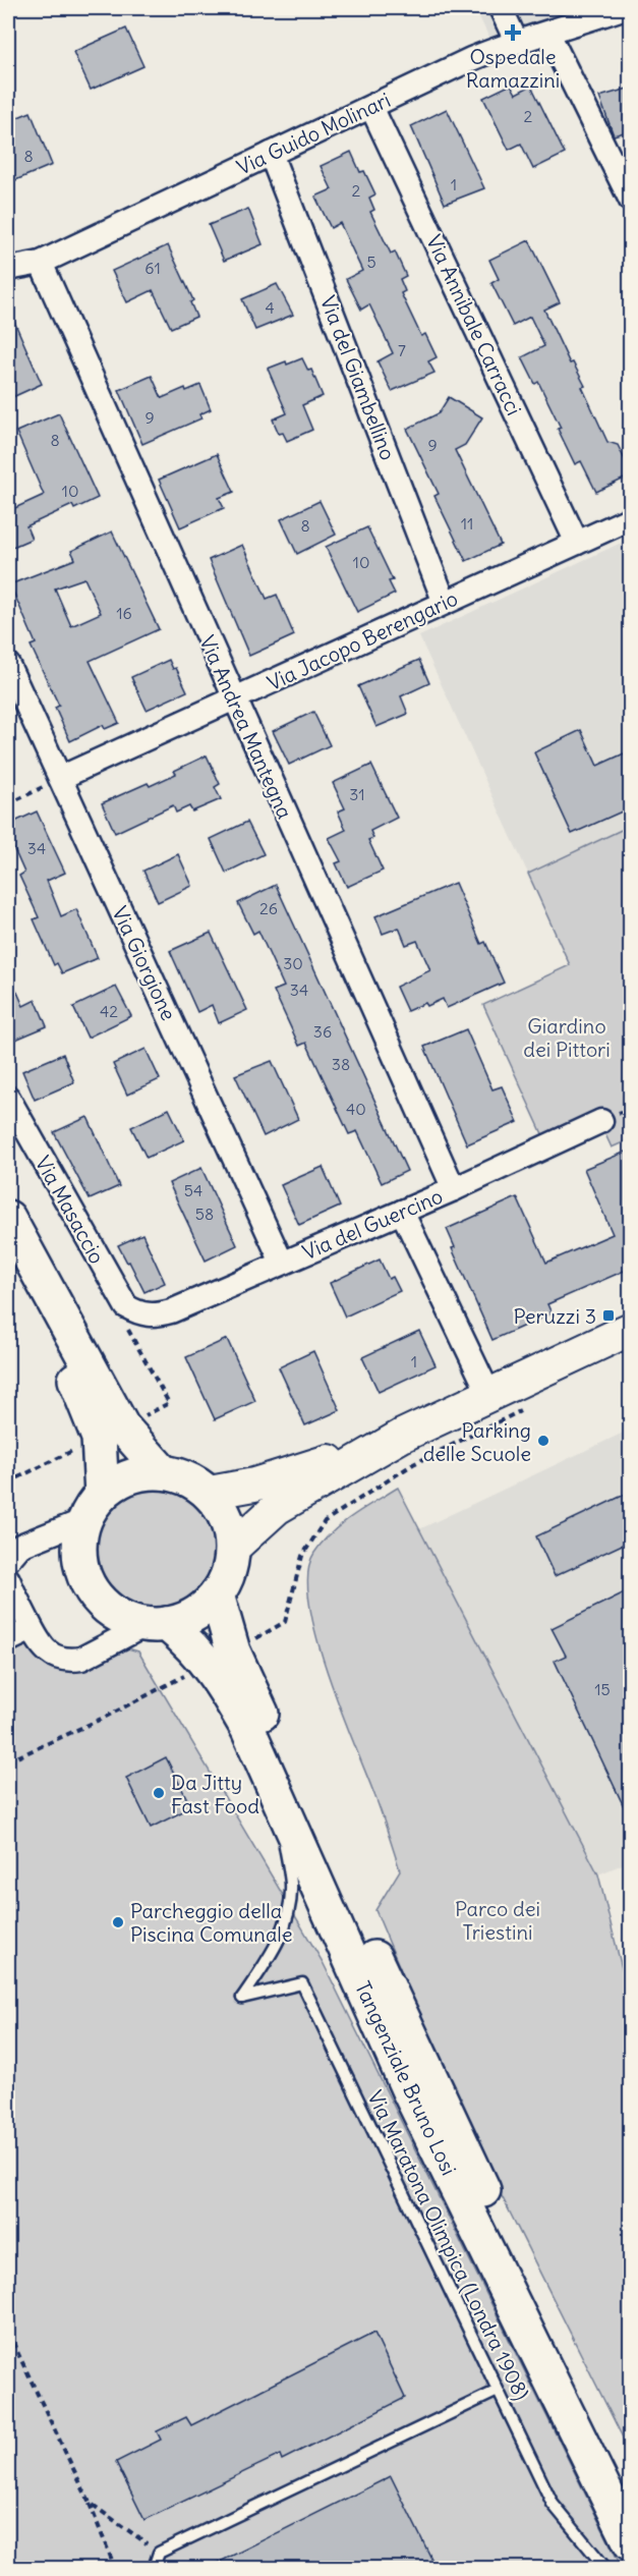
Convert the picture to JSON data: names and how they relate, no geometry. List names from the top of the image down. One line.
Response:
{"streets":{"main road":["Tangenziale Bruno Losi"],"street":["Via Guido Molinari","Via Annibale Carracci","Via del Giambellino","Via Jacopo Berengario","Via Andrea Mantegna","Via Giorgione","Via Masaccio","Via del Guercino"],"lane":["Via Maratona Olimpica (Londra 1908)"]},"crossings":[["Via Guido Molinari","Via Annibale Carracci"],["Via Guido Molinari","Via del Giambellino"],["Via Guido Molinari","Via Andrea Mantegna"],["Via Annibale Carracci","Via Jacopo Berengario"],["Via del Giambellino","Via Jacopo Berengario"],["Via Jacopo Berengario","Via Andrea Mantegna"],["Via Jacopo Berengario","Via Giorgione"],["Via Andrea Mantegna","Via del Guercino"],["Via Giorgione","Via del Guercino"],["Via Masaccio","Via del Guercino"],["Tangenziale Bruno Losi","Via Maratona Olimpica (Londra 1908)"]],"parks":["Giardino dei Pittori","Parco dei Triestini"],"places":{"health":["Ospedale Ramazzini"],"transit":["Peruzzi 3"],"other":["Parking delle Scuole","Da Jitty Fast Food","Parcheggio della Piscina Comunale"]},"house_numbers":["2","8","1","2","5","61","4","7","9","8","9","10","11","8","10","16","31","34","26","30","34","42","36","38","40","54","58","1","15"]}
